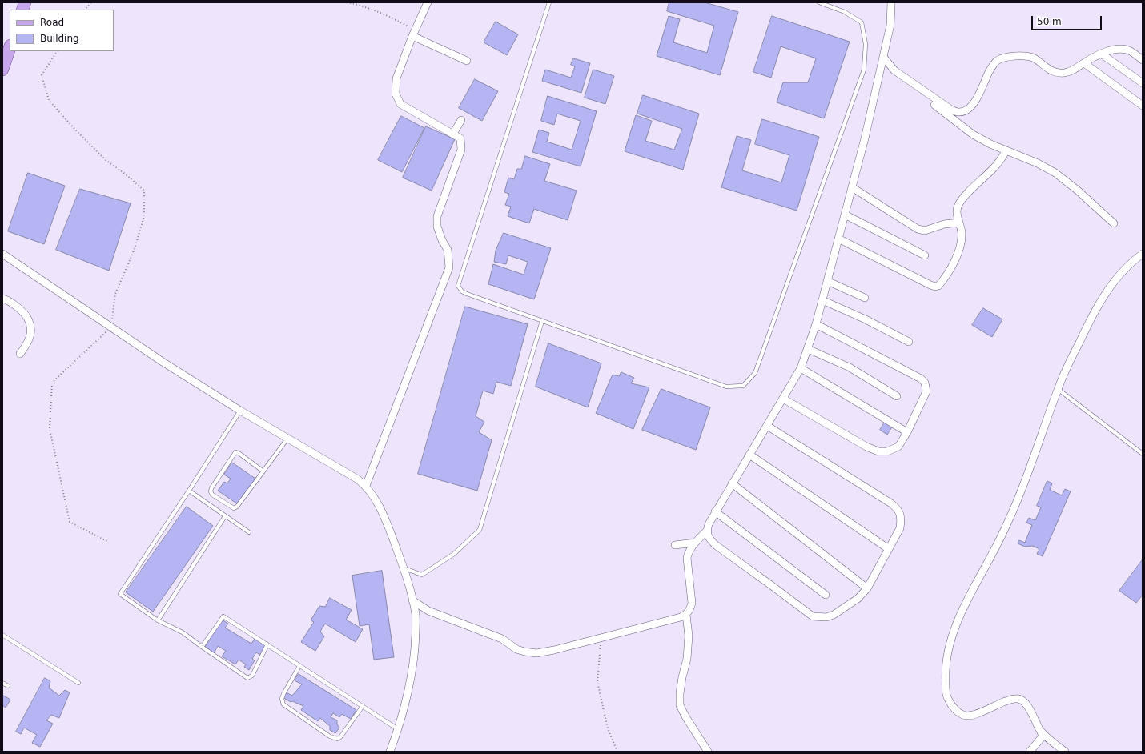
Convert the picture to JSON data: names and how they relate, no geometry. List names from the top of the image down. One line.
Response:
{"legend":["Road","Building"],"scale_bar":"50 m"}
